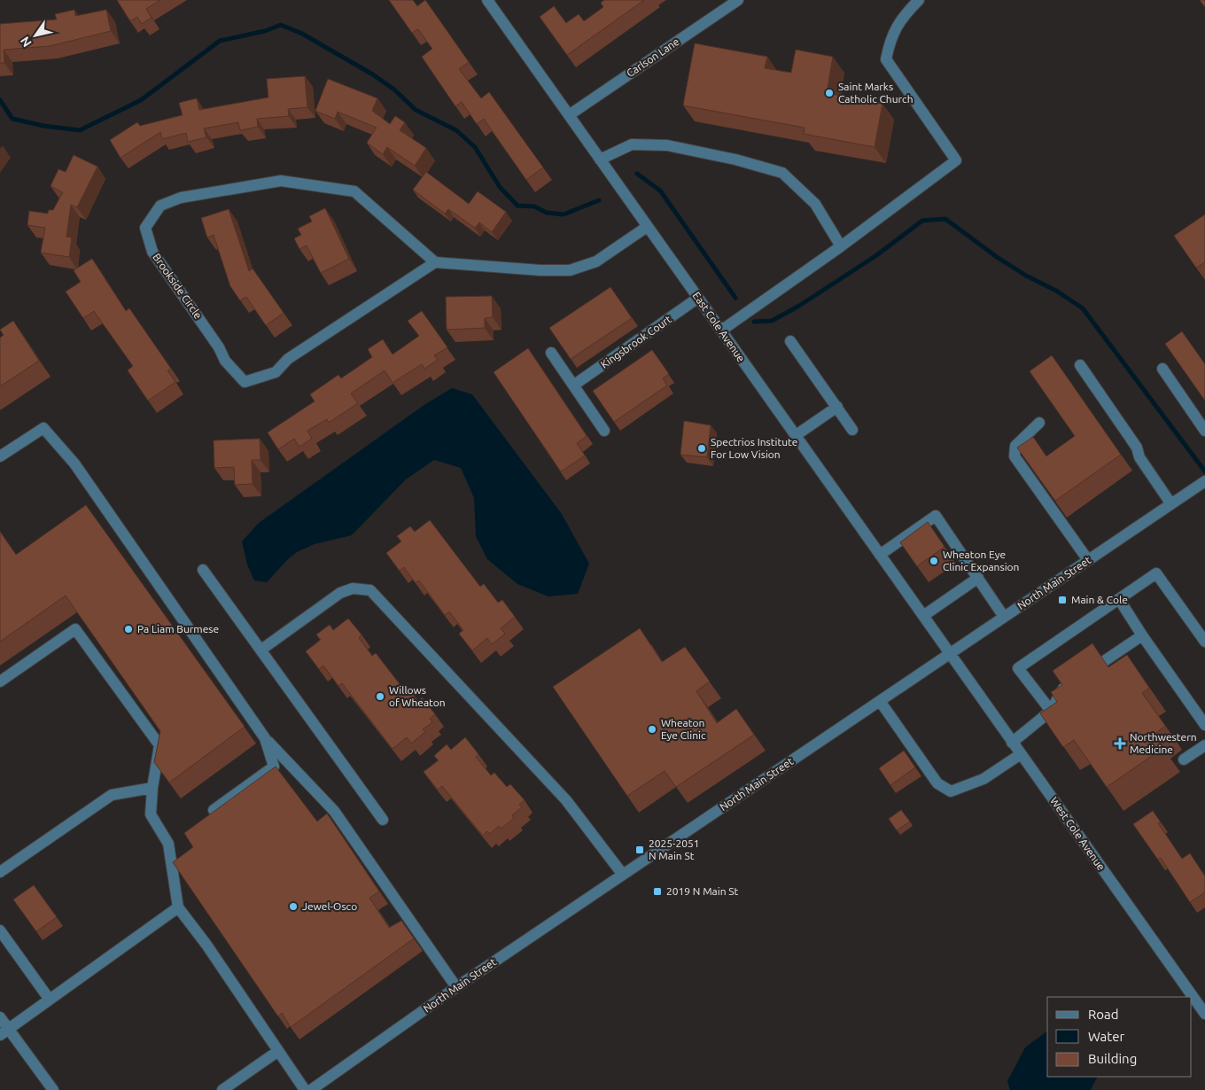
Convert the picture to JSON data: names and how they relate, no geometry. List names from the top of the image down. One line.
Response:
{"streets":{"street":["Carlson Lane","Brookside Circle","East Cole Avenue","Kingsbrook Court","North Main Street","West Cole Avenue"]},"crossings":[["Carlson Lane","East Cole Avenue"],["East Cole Avenue","Kingsbrook Court"],["East Cole Avenue","North Main Street"],["East Cole Avenue","West Cole Avenue"],["North Main Street","West Cole Avenue"]],"places":{"other":["Saint Marks Catholic Church","Spectrios Institute For Low Vision","Wheaton Eye Clinic Expansion","Pa Liam Burmese","Willows of Wheaton","Wheaton Eye Clinic","Jewel-Osco"],"transit":["Main & Cole","2025-2051 N Main St","2019 N Main St"],"health":["Northwestern Medicine"]},"legend":["Road","Water","Building"],"north":"bottom left"}
